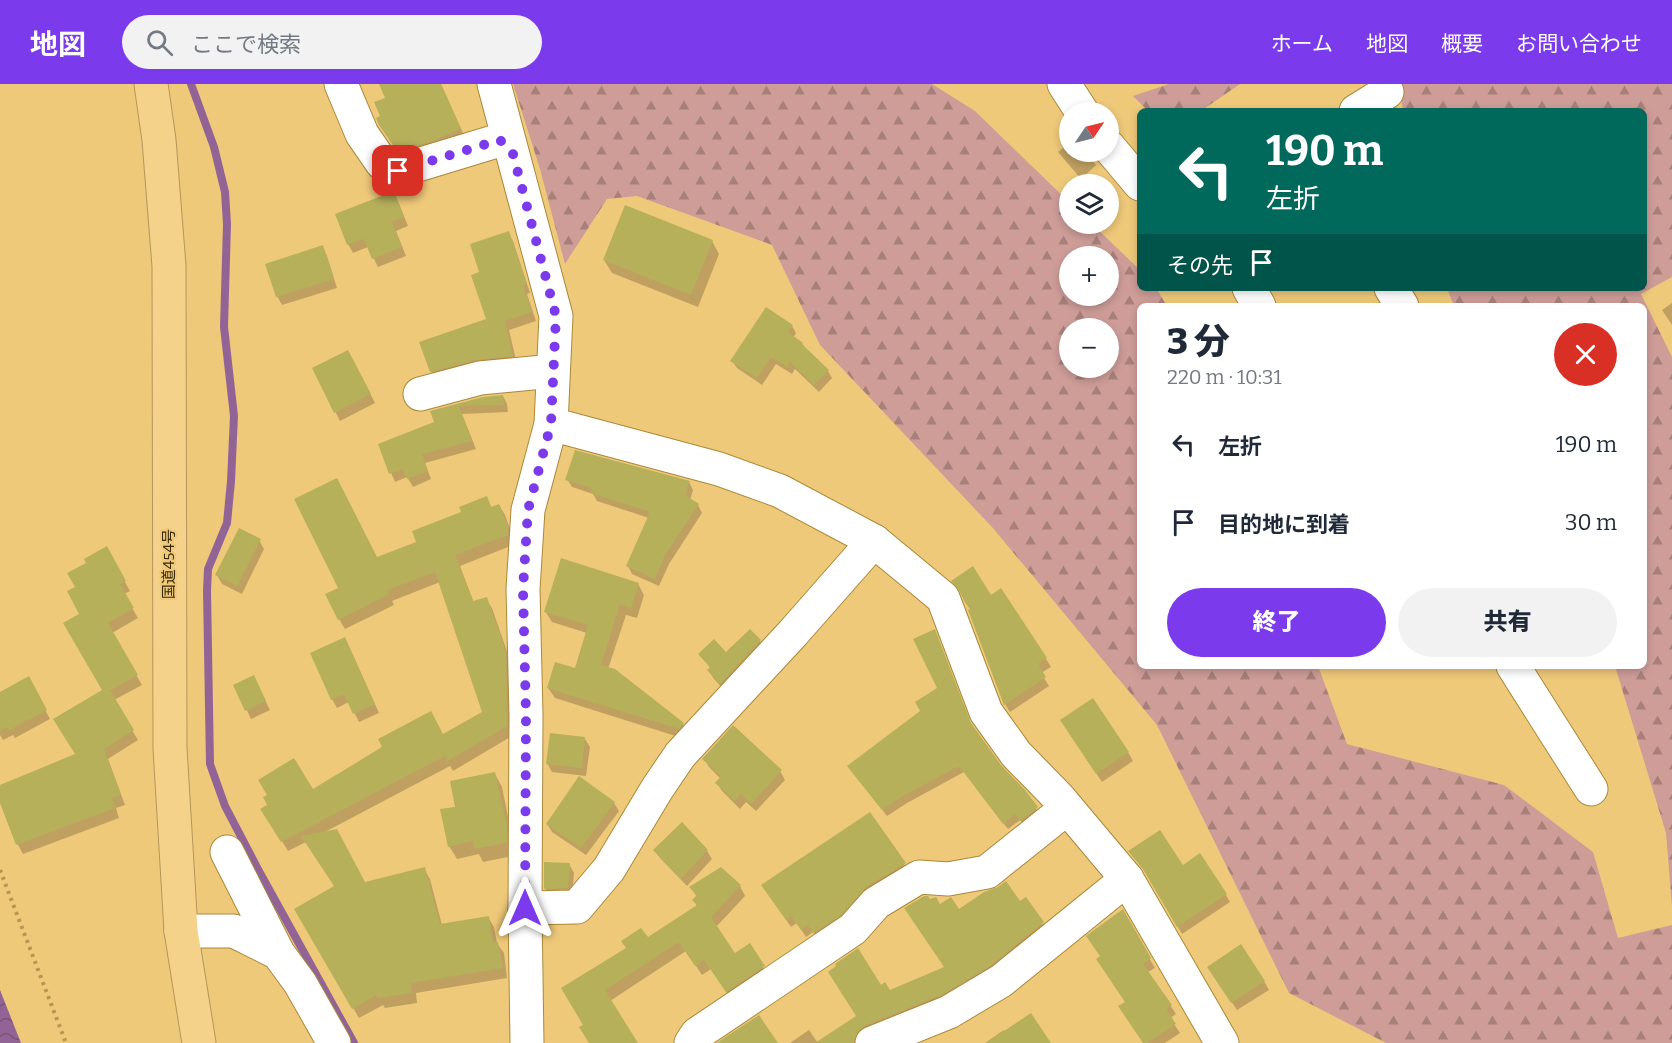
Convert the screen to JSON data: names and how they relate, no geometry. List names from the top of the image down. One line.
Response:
{"streets":{"highway":["国道454号"]},"north":"top right","page":{"header":"地図","search":"ここで検索","nav":["ホーム","地図","概要","お問い合わせ"],"map_buttons":["+","−"],"turn":["190 m","左折"],"then":"その先","heading":["3 分","220 m · 10:31"],"list":[{"name":"左折","value":"190 m"},{"name":"目的地に到着","value":"30 m"}],"buttons":["終了","共有"]}}
